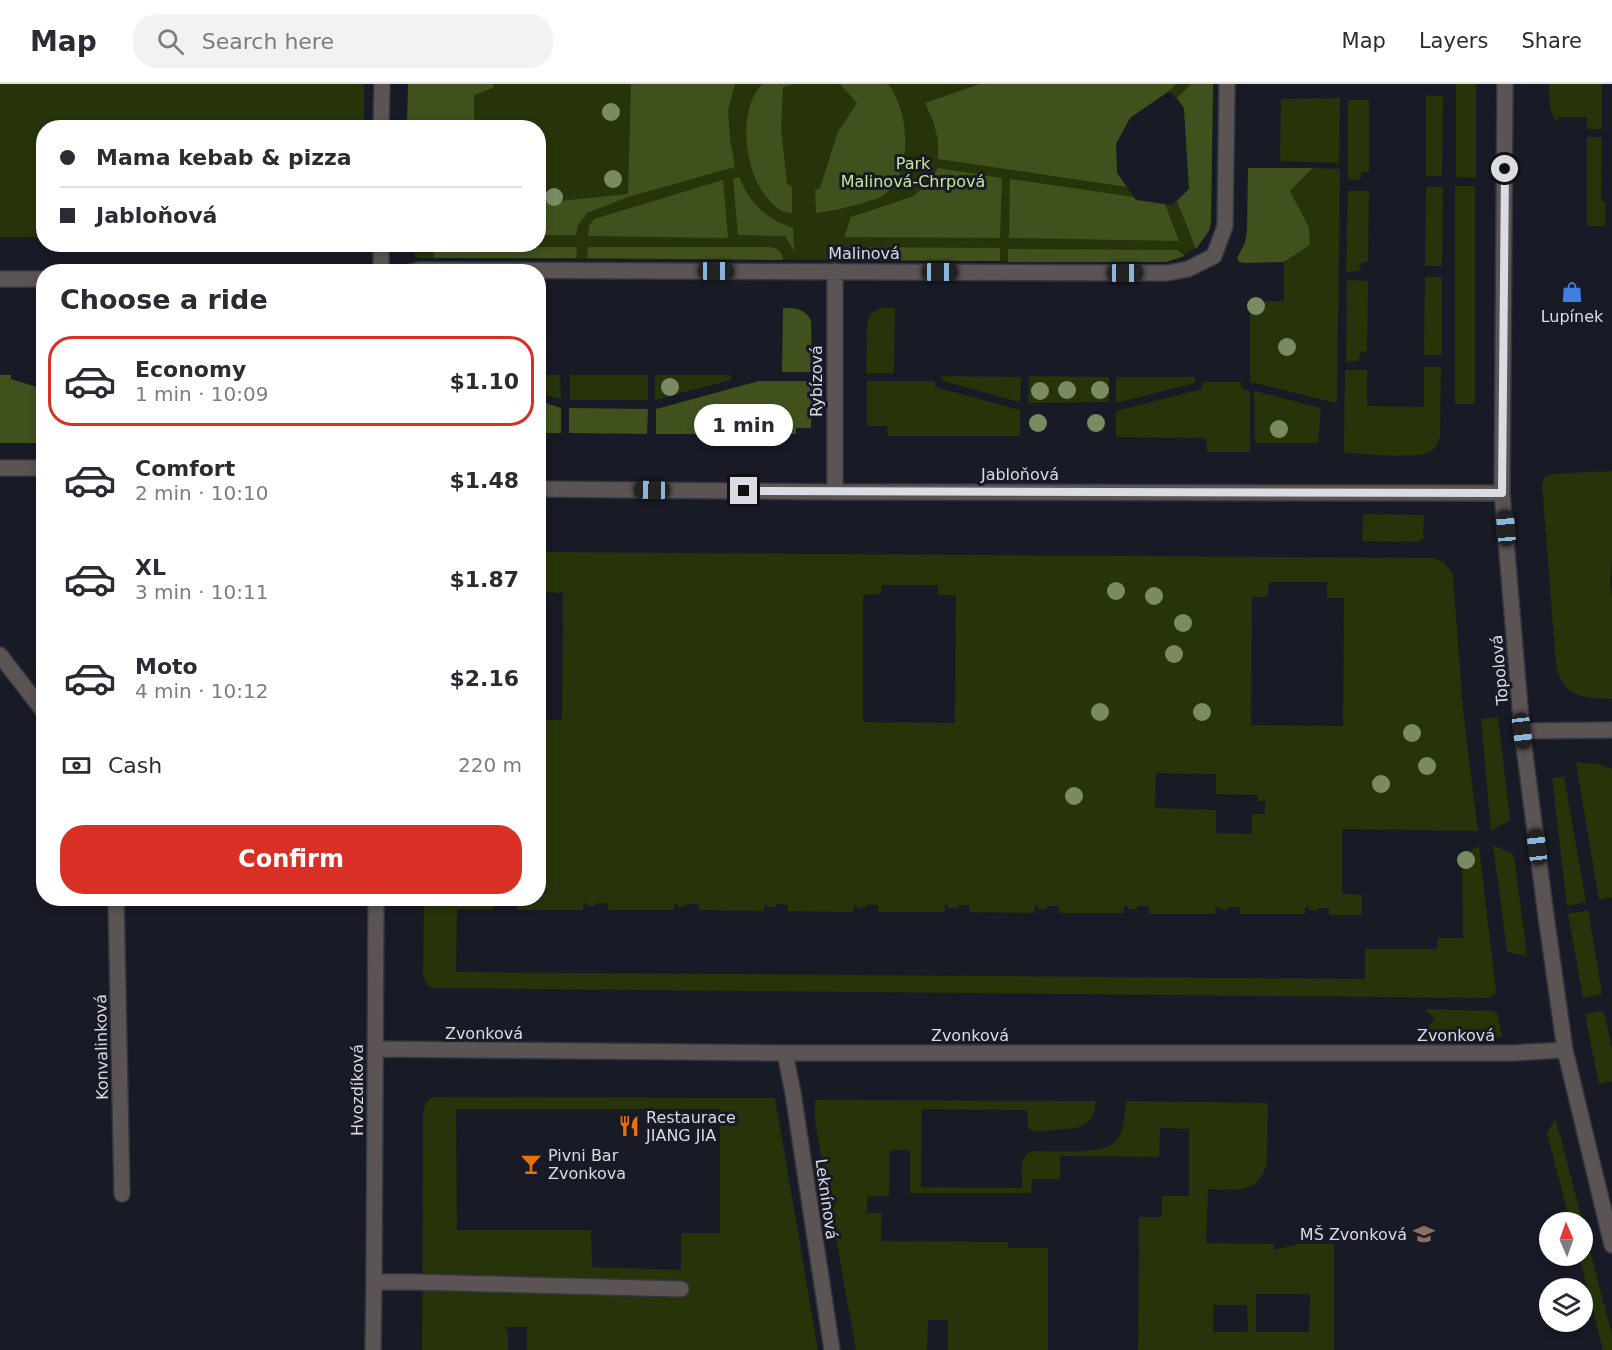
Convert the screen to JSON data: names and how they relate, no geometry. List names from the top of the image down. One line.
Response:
{"streets":{"street":["Malinová","Rybízová","Jabloňová","Topolová","Zvonková","Konvalinková","Hvozdíková","Leknínová"]},"crossings":[["Malinová","Rybízová"],["Rybízová","Jabloňová"],["Jabloňová","Topolová"],["Topolová","Zvonková"],["Zvonková","Hvozdíková"],["Zvonková","Leknínová"]],"parks":["Park Malinová-Chrpová"],"places":{"shop":["Lupínek"],"restaurant":["Restaurace JIANG JIA"],"bar":["Pivni Bar Zvonkova"],"school or university":["MŠ Zvonková"]},"north":"top","page":{"header":"Map","search":"Search here","nav":["Map","Layers","Share"],"banner":["Mama kebab & pizza","Jabloňová"],"heading":"Choose a ride","list":[{"name":"Economy","note":"1 min · 10:09","value":"$1.10"},{"name":"Comfort","note":"2 min · 10:10","value":"$1.48"},{"name":"XL","note":"3 min · 10:11","value":"$1.87"},{"name":"Moto","note":"4 min · 10:12","value":"$2.16"}],"bubble":"1 min","pay":["Cash","220 m"],"buttons":"Confirm"}}
